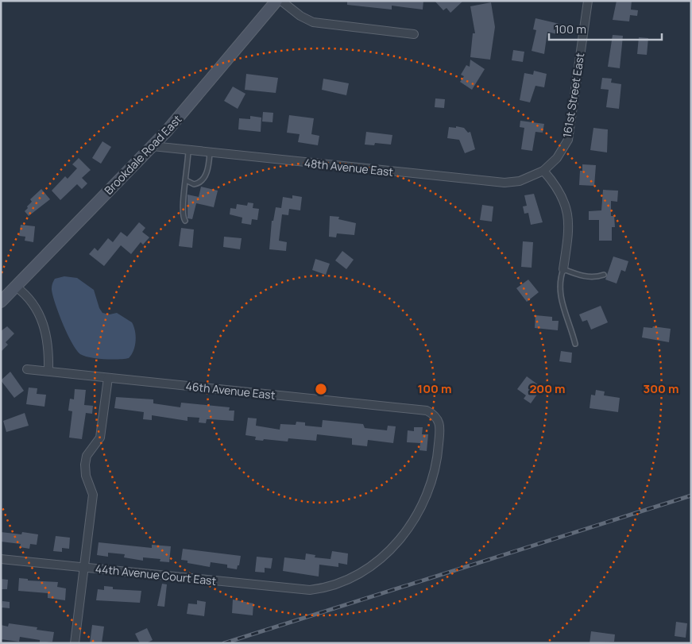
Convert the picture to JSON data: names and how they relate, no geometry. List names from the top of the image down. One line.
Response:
{"streets":{"main road":["Brookdale Road East"],"street":["161st Street East","48th Avenue East","46th Avenue East","44th Avenue Court East"]},"crossings":[["161st Street East","48th Avenue East"],["Brookdale Road East","48th Avenue East"],["46th Avenue East","44th Avenue Court East"]],"scale_bar":"100 m","rings":["100 m","200 m","300 m"]}
